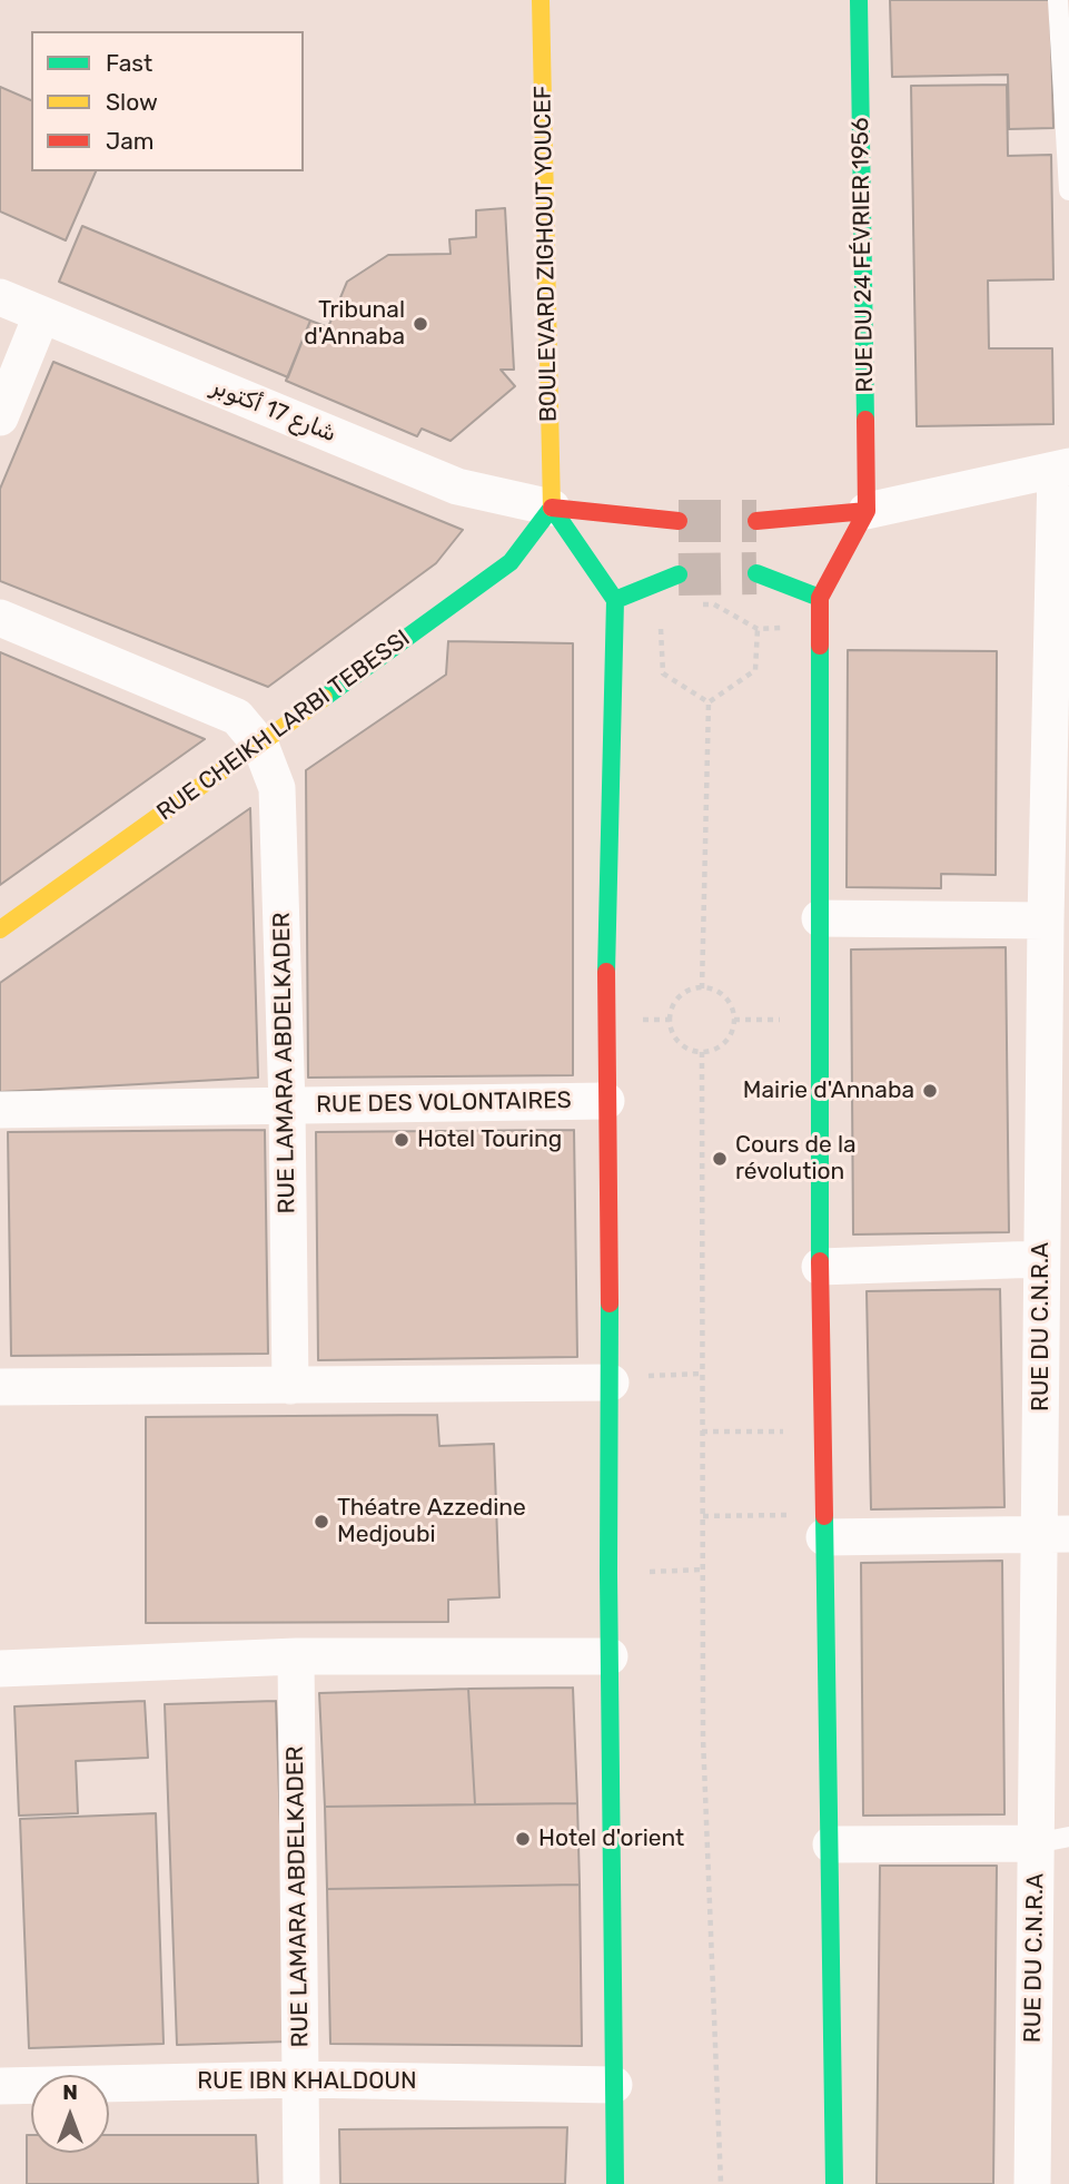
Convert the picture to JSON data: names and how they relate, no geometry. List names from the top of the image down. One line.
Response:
{"streets":{"main road":["BOULEVARD ZIGHOUT YOUCEF","RUE DU 24 FÉVRIER 1956","RUE CHEIKH LARBI TEBESSI"],"street":["شارع 17 أكتوبر","RUE LAMARA ABDELKADER","RUE DES VOLONTAIRES","RUE DU C.N.R.A","RUE IBN KHALDOUN"]},"crossings":[["BOULEVARD ZIGHOUT YOUCEF","شارع 17 أكتوبر"],["BOULEVARD ZIGHOUT YOUCEF","RUE CHEIKH LARBI TEBESSI"],["شارع 17 أكتوبر","RUE CHEIKH LARBI TEBESSI"],["RUE CHEIKH LARBI TEBESSI","RUE LAMARA ABDELKADER"],["RUE LAMARA ABDELKADER","RUE DES VOLONTAIRES"],["RUE LAMARA ABDELKADER","RUE IBN KHALDOUN"]],"places":["Tribunal d'Annaba","Mairie d'Annaba","Hotel Touring","Cours de la révolution","Théatre Azzedine Medjoubi","Hotel d'orient"],"legend":["Fast","Slow","Jam"],"north":"top"}
